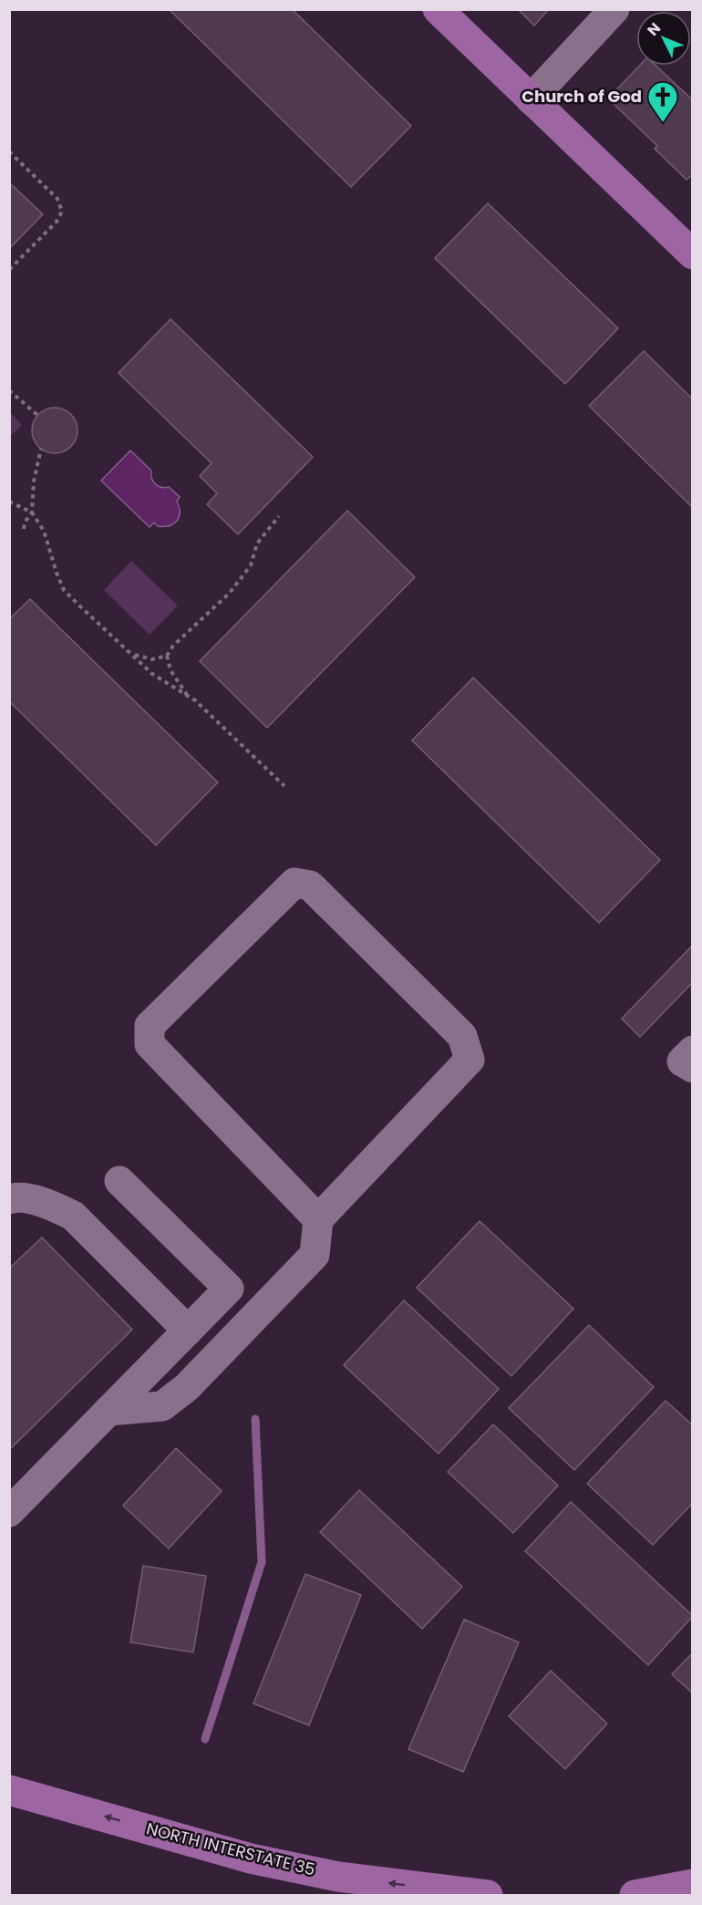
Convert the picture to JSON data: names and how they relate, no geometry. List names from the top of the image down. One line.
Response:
{"streets":{"main road":["NORTH INTERSTATE 35"]},"one_way":["NORTH INTERSTATE 35"],"places":{"church":["Church of God"]},"north":"top left"}
